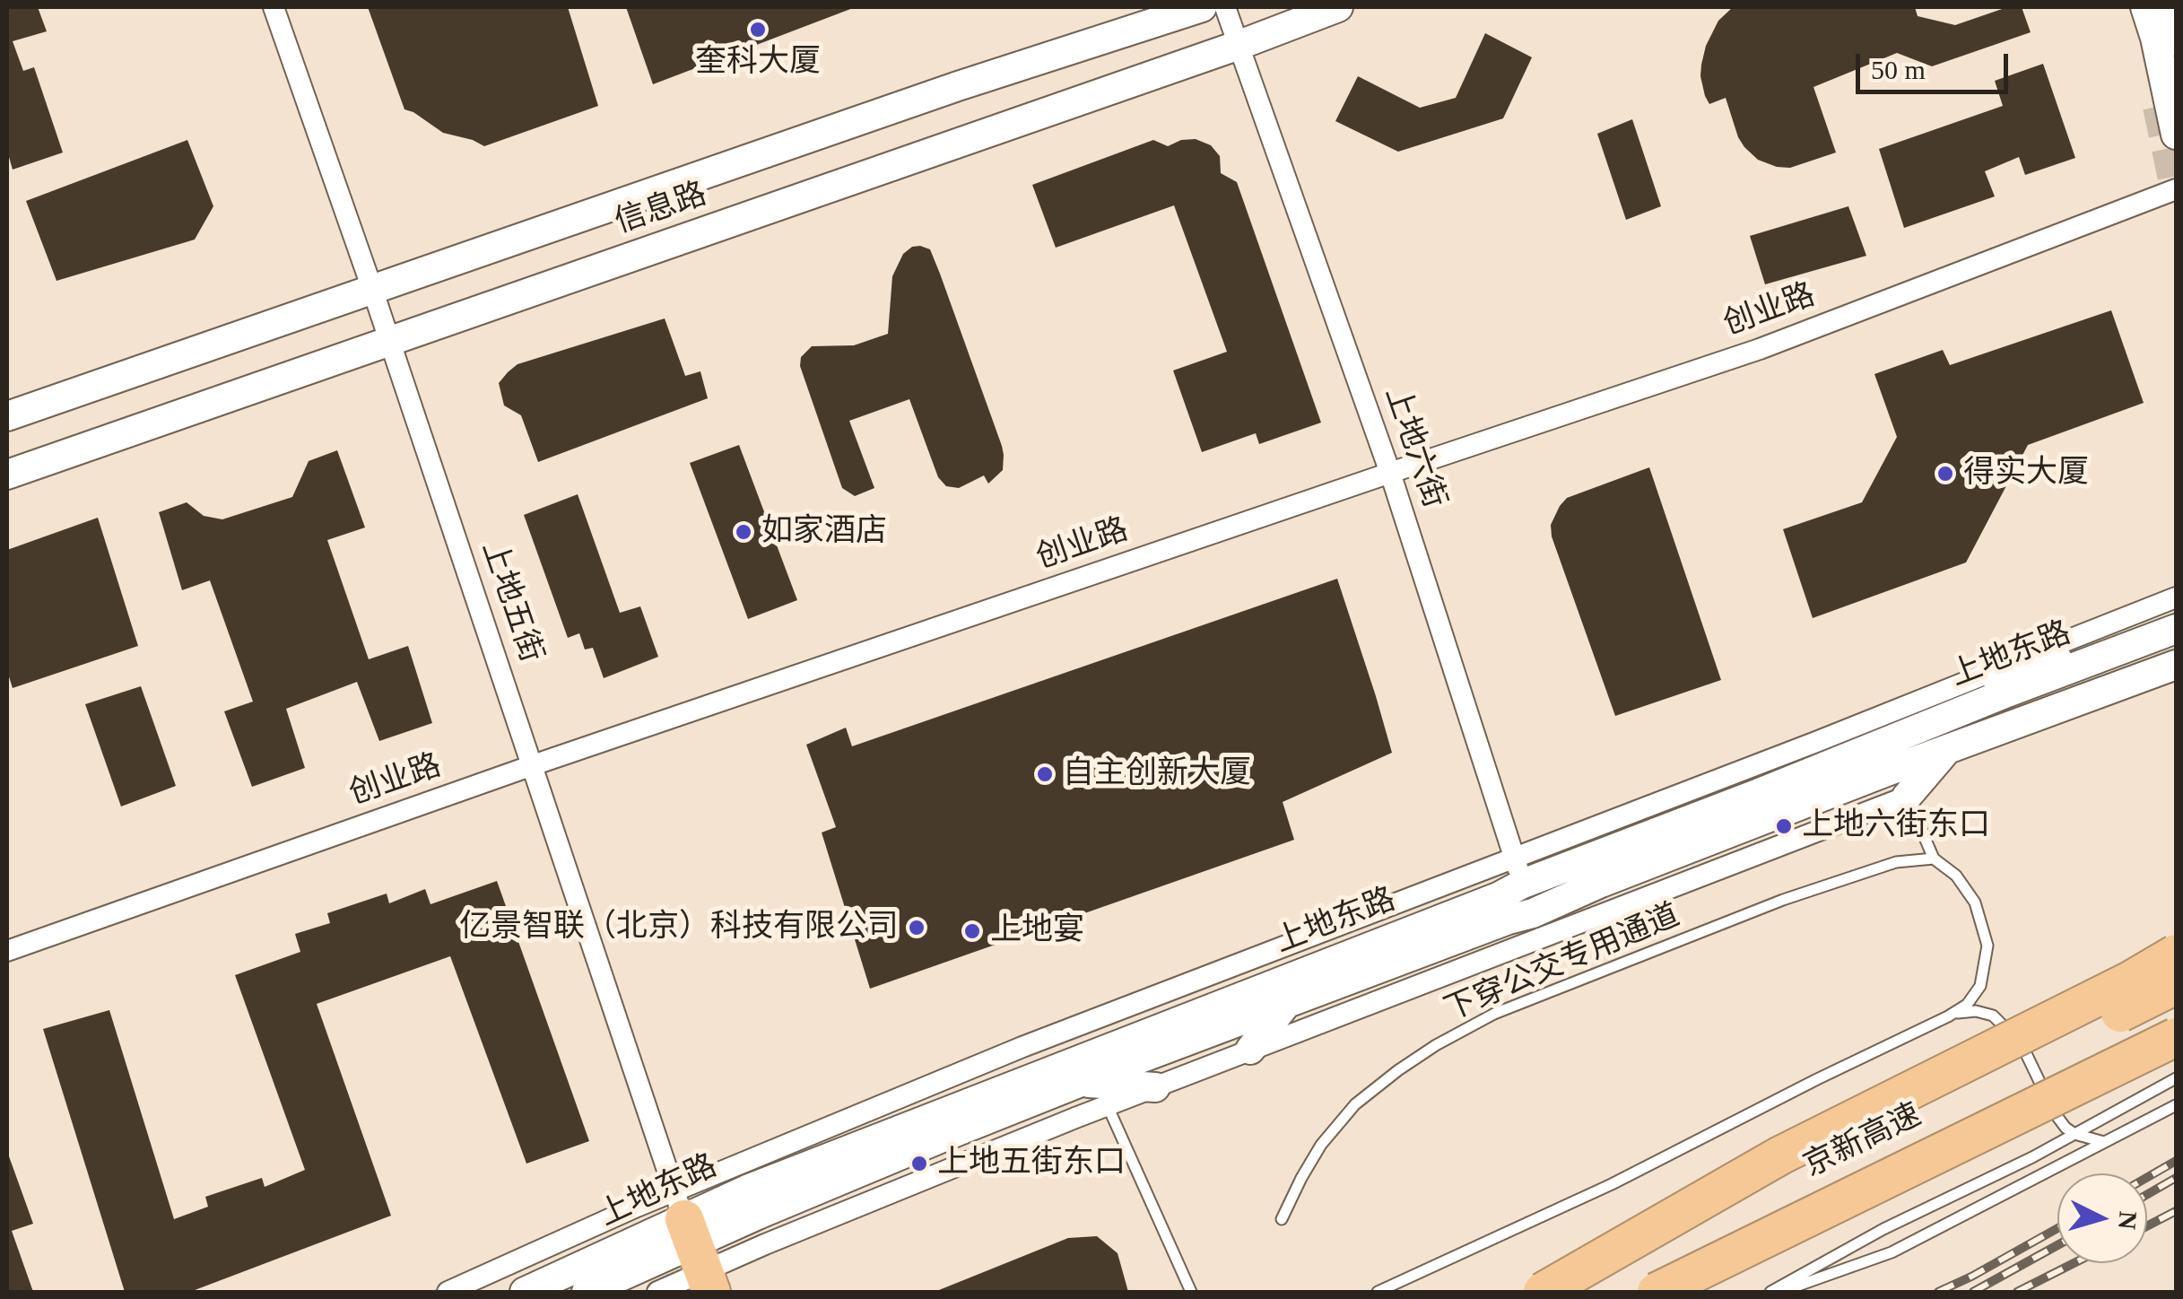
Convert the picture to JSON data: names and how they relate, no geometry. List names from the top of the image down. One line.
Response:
{"streets":{"highway":["京新高速"],"main road":["信息路","上地东路"],"street":["创业路","上地六街","上地五街"],"lane":["下穿公交专用通道"]},"crossings":[["信息路","上地六街"],["信息路","上地五街"],["创业路","上地六街"],["创业路","上地五街"],["上地六街","上地东路"],["上地五街","上地东路"]],"places":["奎科大厦","得实大厦","如家酒店","自主创新大厦","上地六街东口","亿景智联（北京）科技有限公司","上地宴","上地五街东口"],"scale_bar":"50 m","north":"right"}
